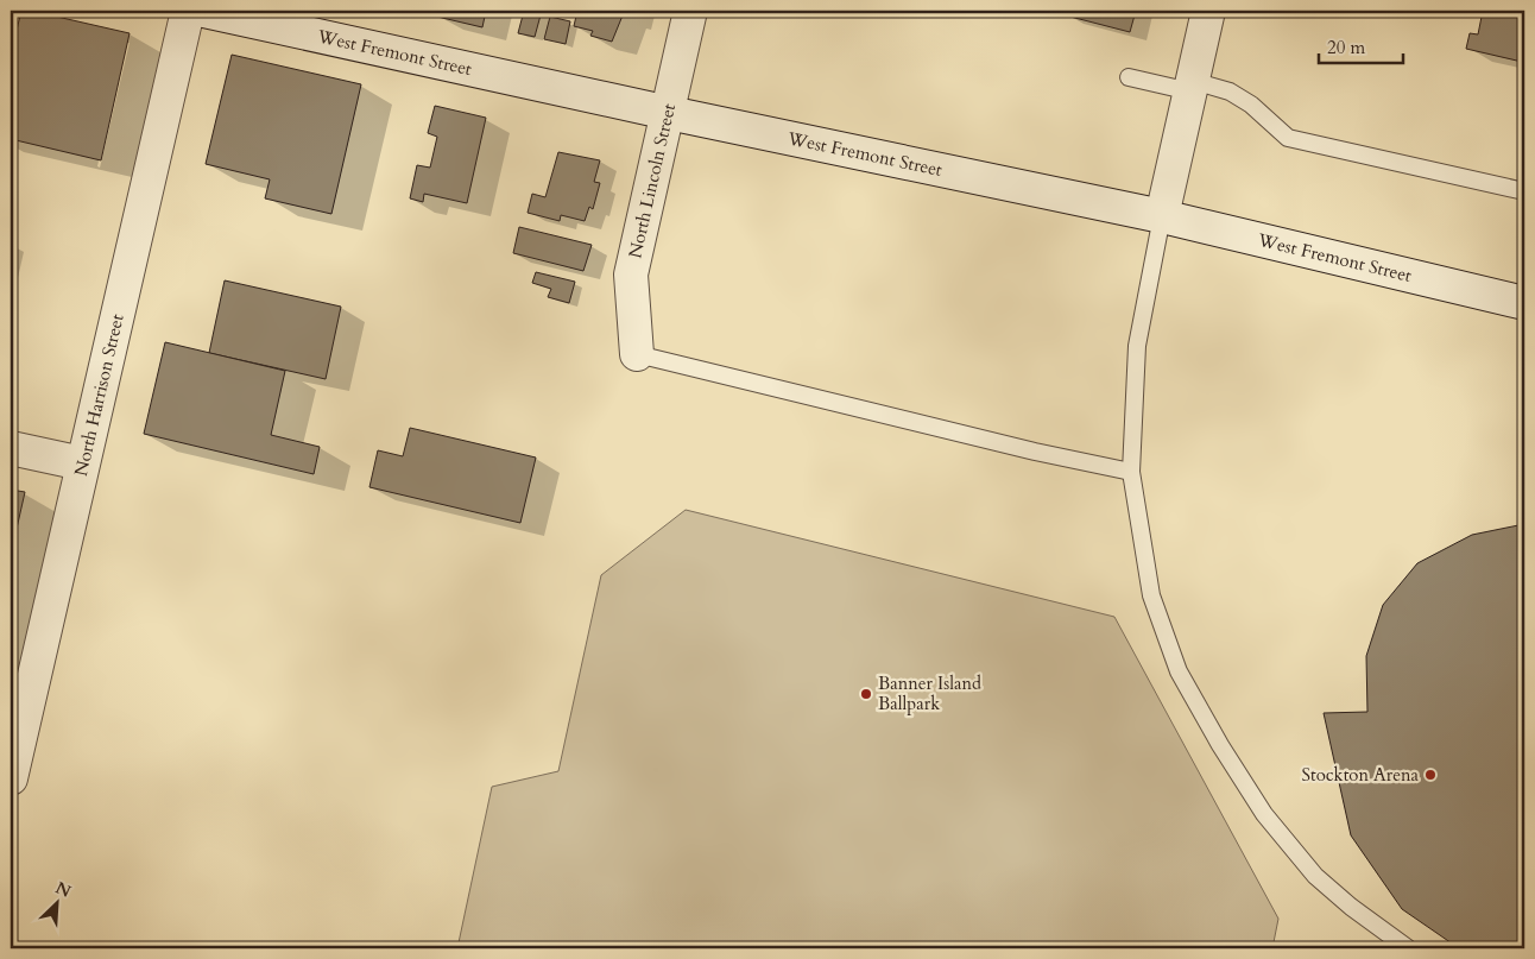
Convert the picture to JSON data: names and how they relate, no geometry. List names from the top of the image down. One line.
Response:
{"streets":{"street":["West Fremont Street","North Lincoln Street","North Harrison Street"]},"crossings":[["West Fremont Street","North Lincoln Street"]],"places":["Banner Island Ballpark","Stockton Arena"],"scale_bar":"20 m","north":"top right"}
